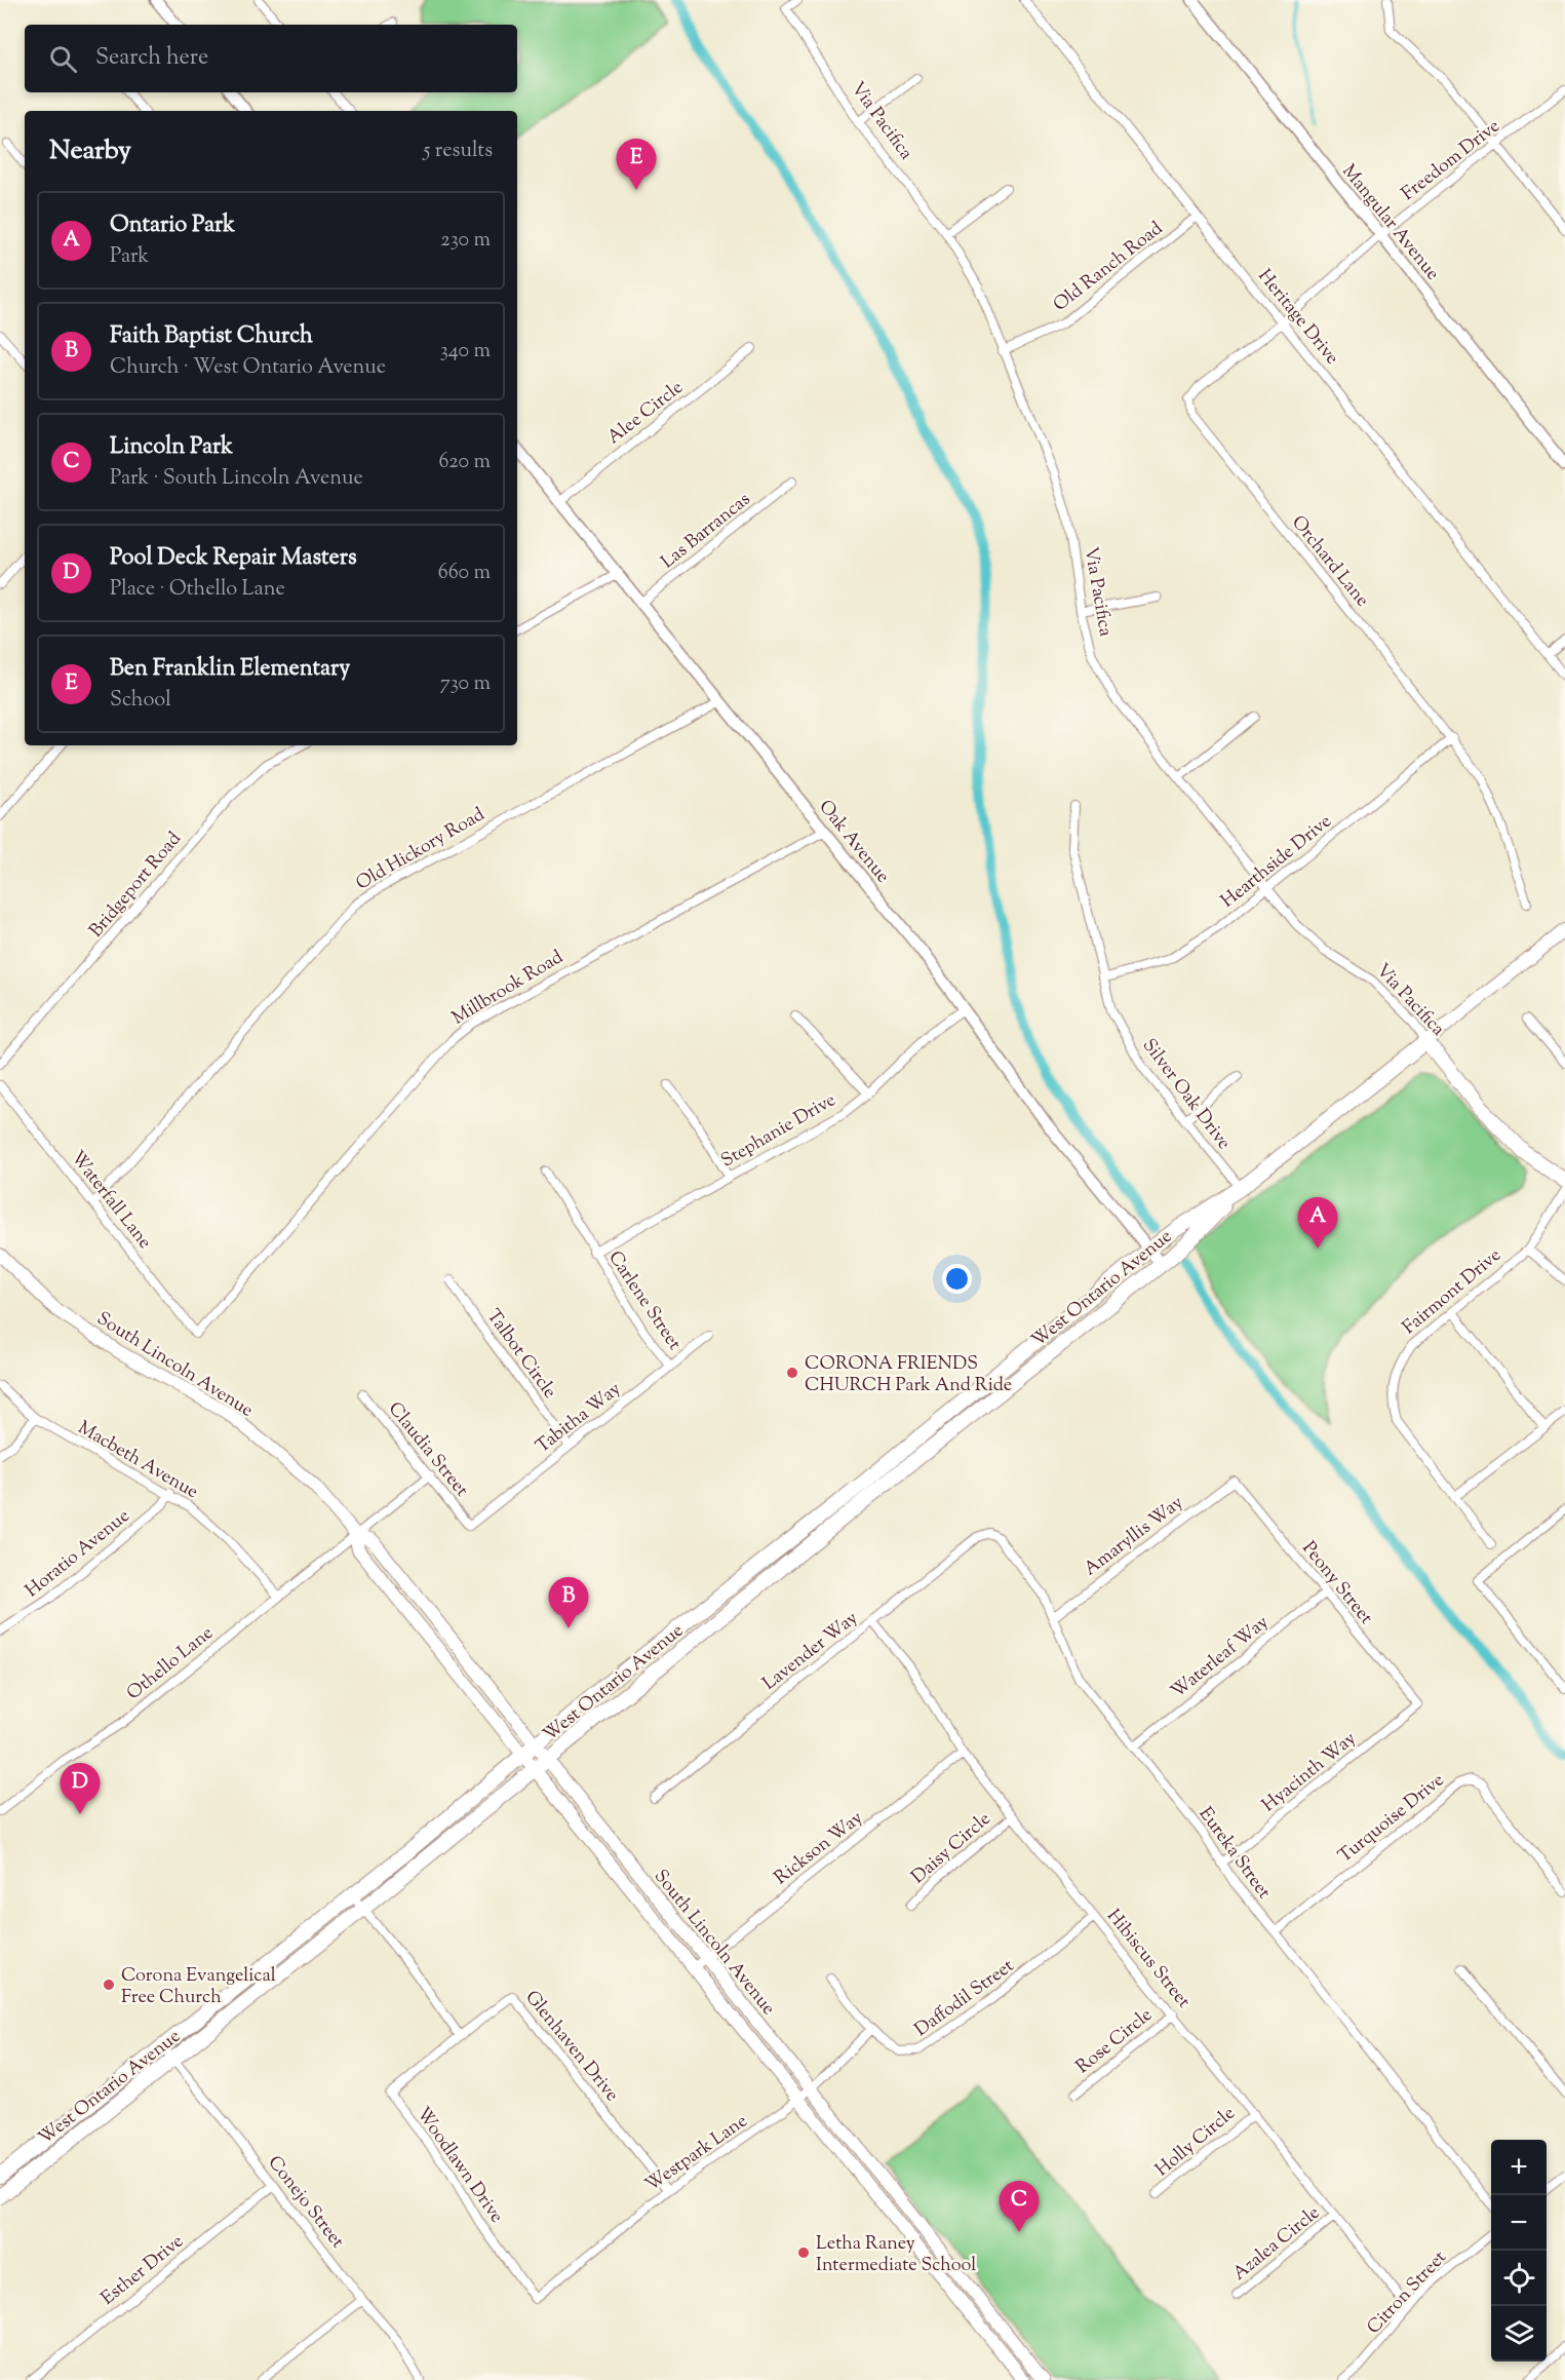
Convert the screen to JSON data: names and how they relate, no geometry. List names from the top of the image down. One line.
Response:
{"streets":{"main road":["Via Pacifica","West Ontario Avenue","South Lincoln Avenue"],"street":["Freedom Drive","Mangular Avenue","Old Ranch Road","Heritage Drive","Alee Circle","Las Barrancas","Orchard Lane","Oak Avenue","Old Hickory Road","Hearthside Drive","Bridgeport Road","Millbrook Road","Silver Oak Drive","Stephanie Drive","Waterfall Lane","Fairmont Drive","Carlene Street","Talbot Circle","Tabitha Way","Claudia Street","Macbeth Avenue","Amaryllis Way","Horatio Avenue","Peony Street","Lavender Way","Waterleaf Way","Othello Lane","Hyacinth Way","Turquoise Drive","Rickson Way","Daisy Circle","Eureka Street","Hibiscus Street","Daffodil Street","Rose Circle","Glenhaven Drive","Holly Circle","Westpark Lane","Woodlawn Drive","Conejo Street","Azalea Circle","Esther Drive","Citron Street"]},"crossings":[["Via Pacifica","Old Ranch Road"],["Via Pacifica","Hearthside Drive"],["Via Pacifica","West Ontario Avenue"],["Freedom Drive","Mangular Avenue"],["Freedom Drive","Heritage Drive"],["Freedom Drive","Orchard Lane"],["Old Ranch Road","Heritage Drive"],["Alee Circle","Oak Avenue"],["Las Barrancas","Oak Avenue"],["Orchard Lane","Hearthside Drive"],["Oak Avenue","Old Hickory Road"],["Oak Avenue","Millbrook Road"],["Oak Avenue","Stephanie Drive"],["Oak Avenue","West Ontario Avenue"],["Old Hickory Road","Waterfall Lane"],["Hearthside Drive","Silver Oak Drive"],["Millbrook Road","Waterfall Lane"],["Silver Oak Drive","West Ontario Avenue"],["Stephanie Drive","Carlene Street"],["West Ontario Avenue","South Lincoln Avenue"],["West Ontario Avenue","Conejo Street"],["Carlene Street","Tabitha Way"],["Talbot Circle","Tabitha Way"],["South Lincoln Avenue","Othello Lane"],["South Lincoln Avenue","Rickson Way"],["South Lincoln Avenue","Westpark Lane"],["Tabitha Way","Claudia Street"],["Claudia Street","Othello Lane"],["Macbeth Avenue","Horatio Avenue"],["Macbeth Avenue","Othello Lane"],["Amaryllis Way","Peony Street"],["Amaryllis Way","Eureka Street"],["Peony Street","Waterleaf Way"],["Peony Street","Hyacinth Way"],["Lavender Way","Eureka Street"],["Lavender Way","Hibiscus Street"],["Waterleaf Way","Eureka Street"],["Hyacinth Way","Eureka Street"],["Turquoise Drive","Eureka Street"],["Rickson Way","Hibiscus Street"],["Daisy Circle","Hibiscus Street"],["Hibiscus Street","Daffodil Street"],["Hibiscus Street","Rose Circle"],["Hibiscus Street","Holly Circle"],["Hibiscus Street","Azalea Circle"],["Hibiscus Street","Citron Street"],["Daffodil Street","Westpark Lane"],["Glenhaven Drive","Westpark Lane"],["Glenhaven Drive","Woodlawn Drive"],["Westpark Lane","Woodlawn Drive"],["Conejo Street","Esther Drive"]],"places":["CORONA FRIENDS CHURCH Park And Ride","Corona Evangelical Free Church","Letha Raney Intermediate School"],"page":{"search":"Search here","heading":["Nearby","5 results"],"pins":["E","A","B","D","C"],"list":[{"mark":"A","name":"Ontario Park","note":"Park","value":"230 m"},{"mark":"B","name":"Faith Baptist Church","note":"Church · West Ontario Avenue","value":"340 m"},{"mark":"C","name":"Lincoln Park","note":"Park · South Lincoln Avenue","value":"620 m"},{"mark":"D","name":"Pool Deck Repair Masters","note":"Place · Othello Lane","value":"660 m"},{"mark":"E","name":"Ben Franklin Elementary","note":"School","value":"730 m"}],"map_buttons":["+","−"]}}
